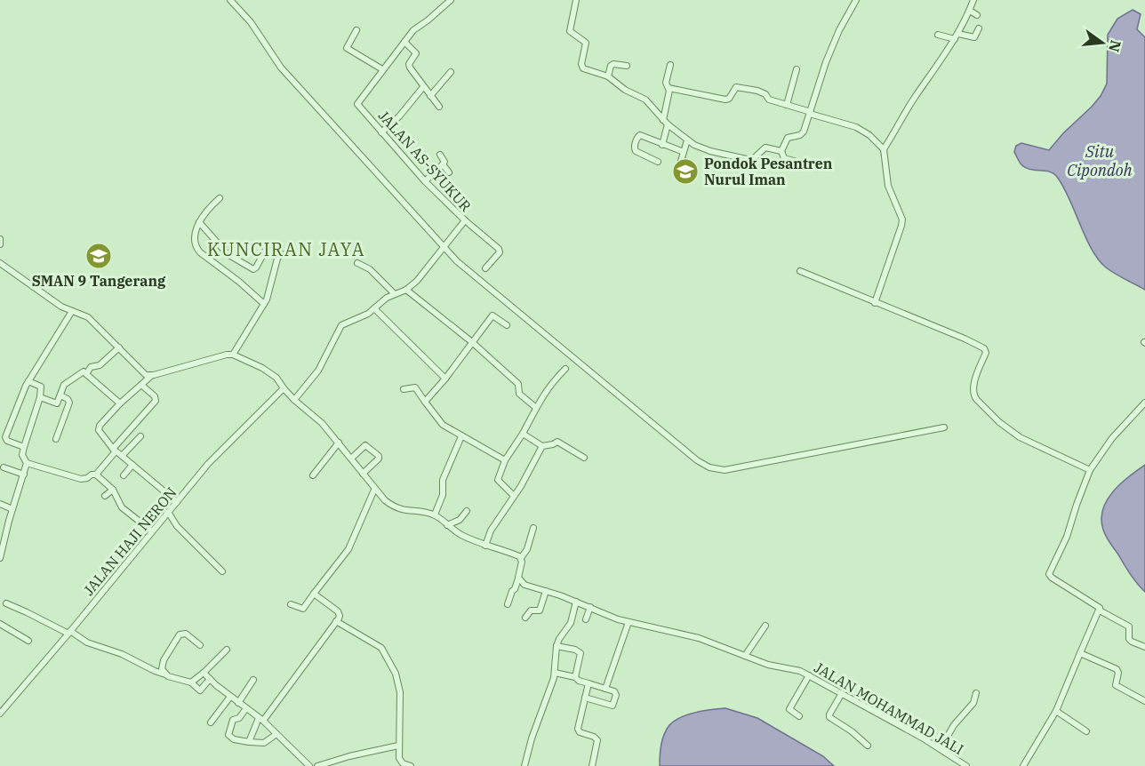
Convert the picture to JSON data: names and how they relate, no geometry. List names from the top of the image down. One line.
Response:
{"streets":{"street":["JALAN AS-SYUKUR","JALAN HAJI NERON","JALAN MOHAMMAD JALI"]},"districts":["KUNCIRAN JAYA"],"water":["Situ Cipondoh"],"places":{"school or university":["Pondok Pesantren Nurul Iman","SMAN 9 Tangerang"]},"north":"right"}
